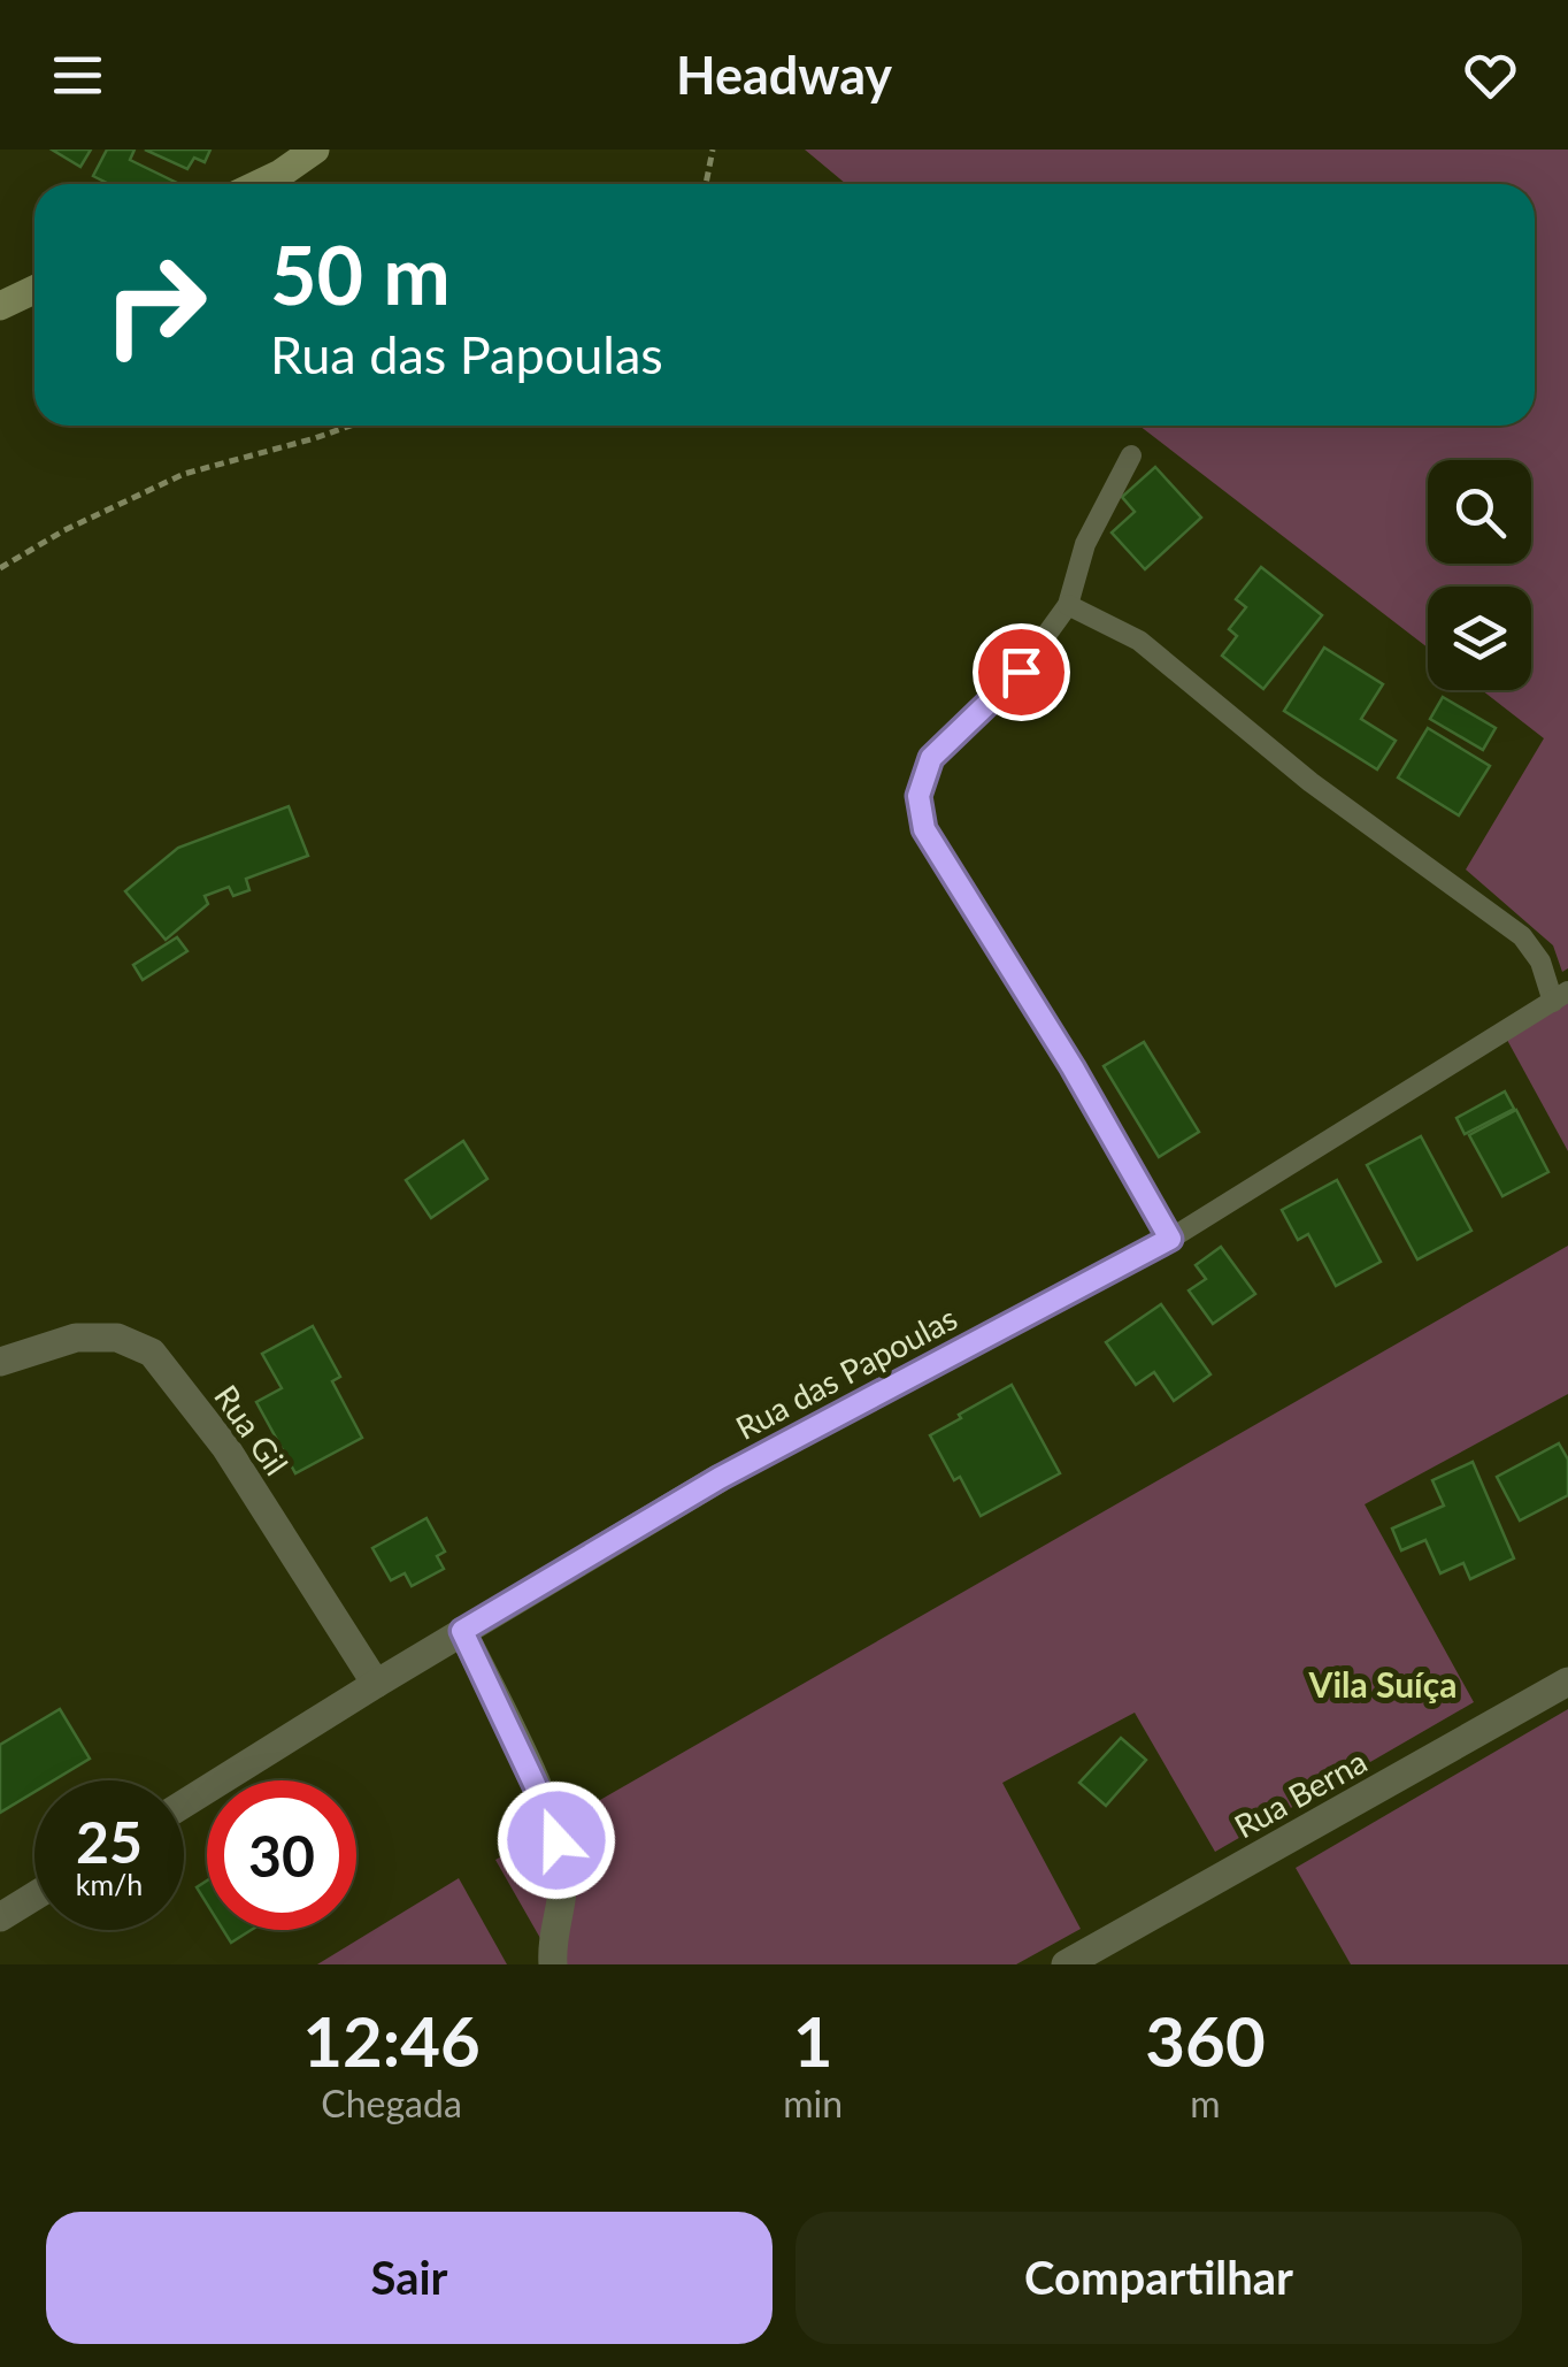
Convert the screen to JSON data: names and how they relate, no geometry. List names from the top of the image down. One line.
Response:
{"streets":{"street":["Rua das Papoulas","Rua Gil","Rua Berna"]},"crossings":[["Rua das Papoulas","Rua Gil"]],"districts":["Vila Suíça"],"page":{"header":"Headway","turn":["50 m","Rua das Papoulas"],"speed":"25 km/h","limit":"30","eta":["12:46","Chegada","1","min","360","m"],"buttons":["Sair","Compartilhar"]}}
